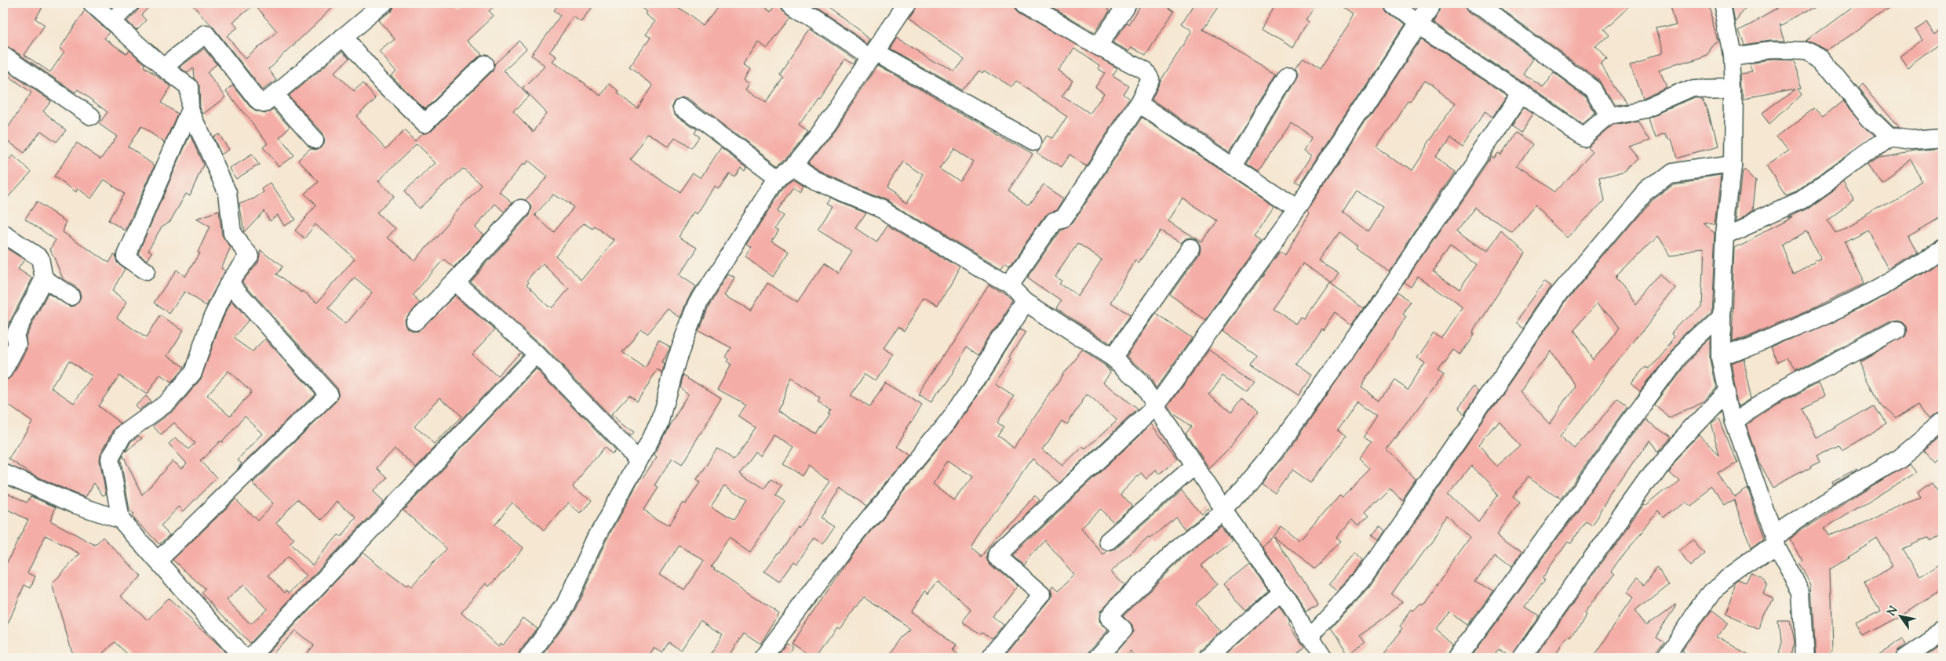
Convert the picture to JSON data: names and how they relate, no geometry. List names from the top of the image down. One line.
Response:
{"north":"top left"}
